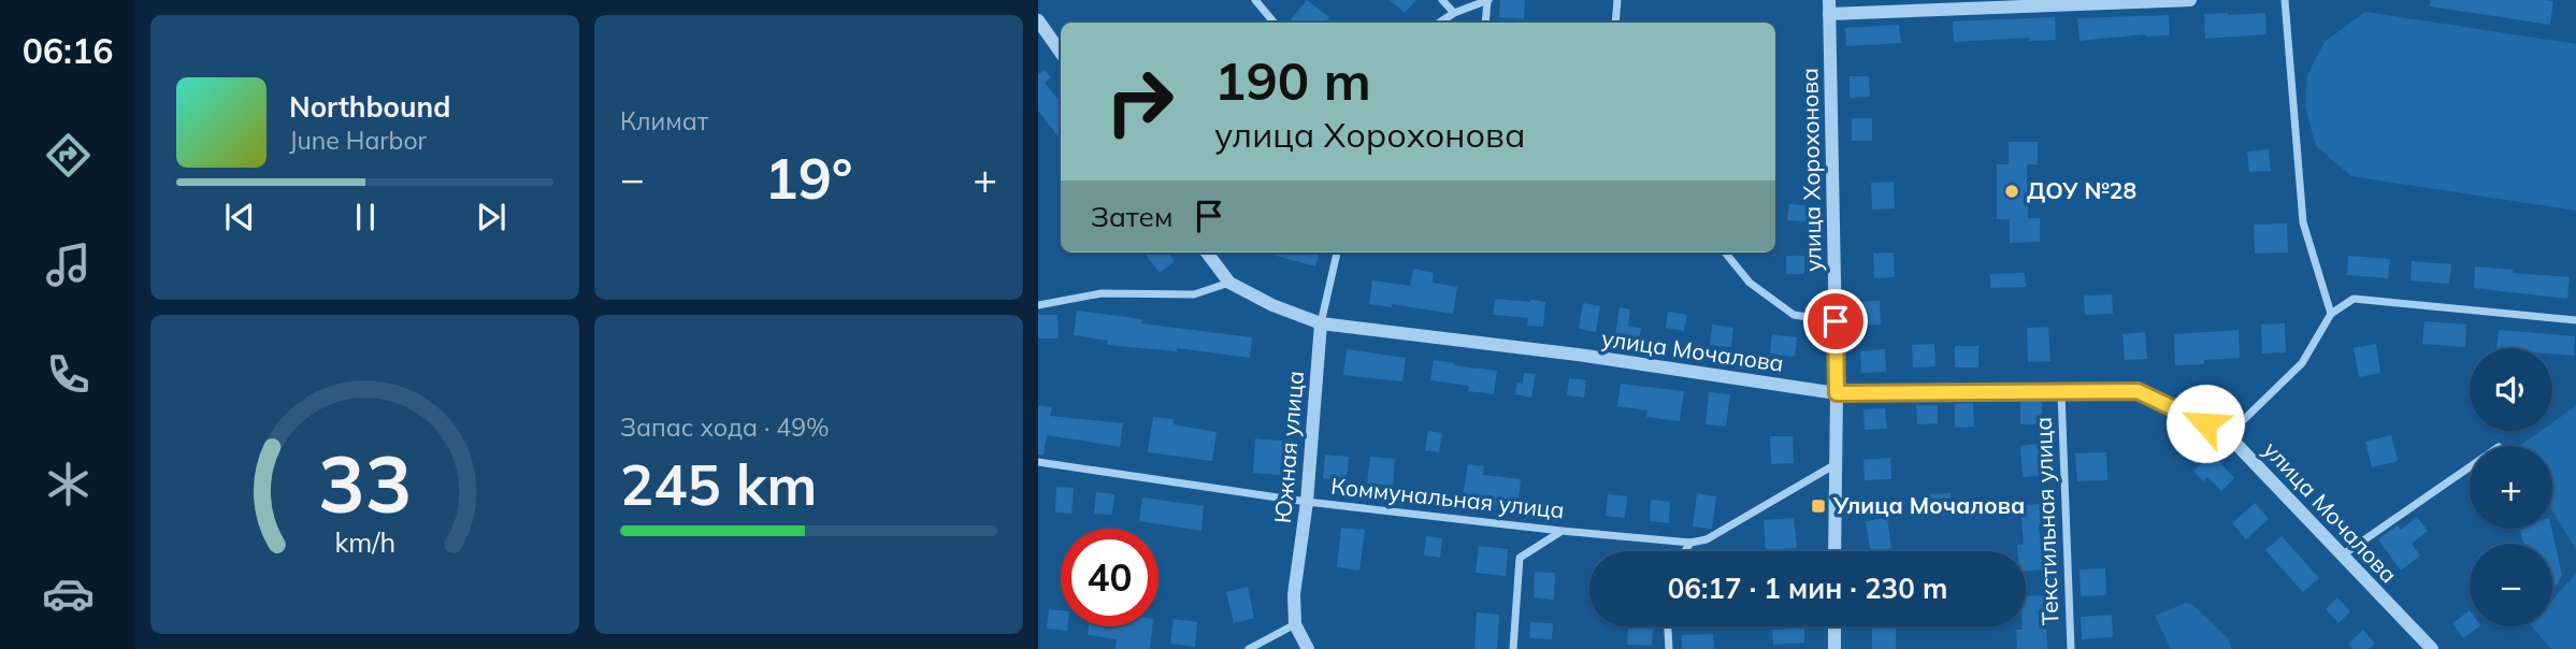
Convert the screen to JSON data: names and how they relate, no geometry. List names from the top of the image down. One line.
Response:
{"streets":{"street":["улица Хорохонова","улица Мочалова","Южная улица","Коммунальная улица","Текстильная улица"]},"crossings":[["улица Хорохонова","улица Мочалова"],["улица Хорохонова","Коммунальная улица"],["улица Мочалова","Южная улица"],["улица Мочалова","Текстильная улица"],["Южная улица","Коммунальная улица"]],"places":{"other":["ДОУ №28"],"transit":["Улица Мочалова"]},"page":{"tabs":"06:16","tile":["Климат",["Запас хода · 49%","245 km"]],"turn":["190 m","улица Хорохонова"],"song":["Northbound","June Harbor"],"heat":["−","19°","+"],"then":"Затем","map_buttons":["+","−"],"limit":"40","trip":"06:17 · 1 мин · 230 m","gauge":["33","km/h"]}}
